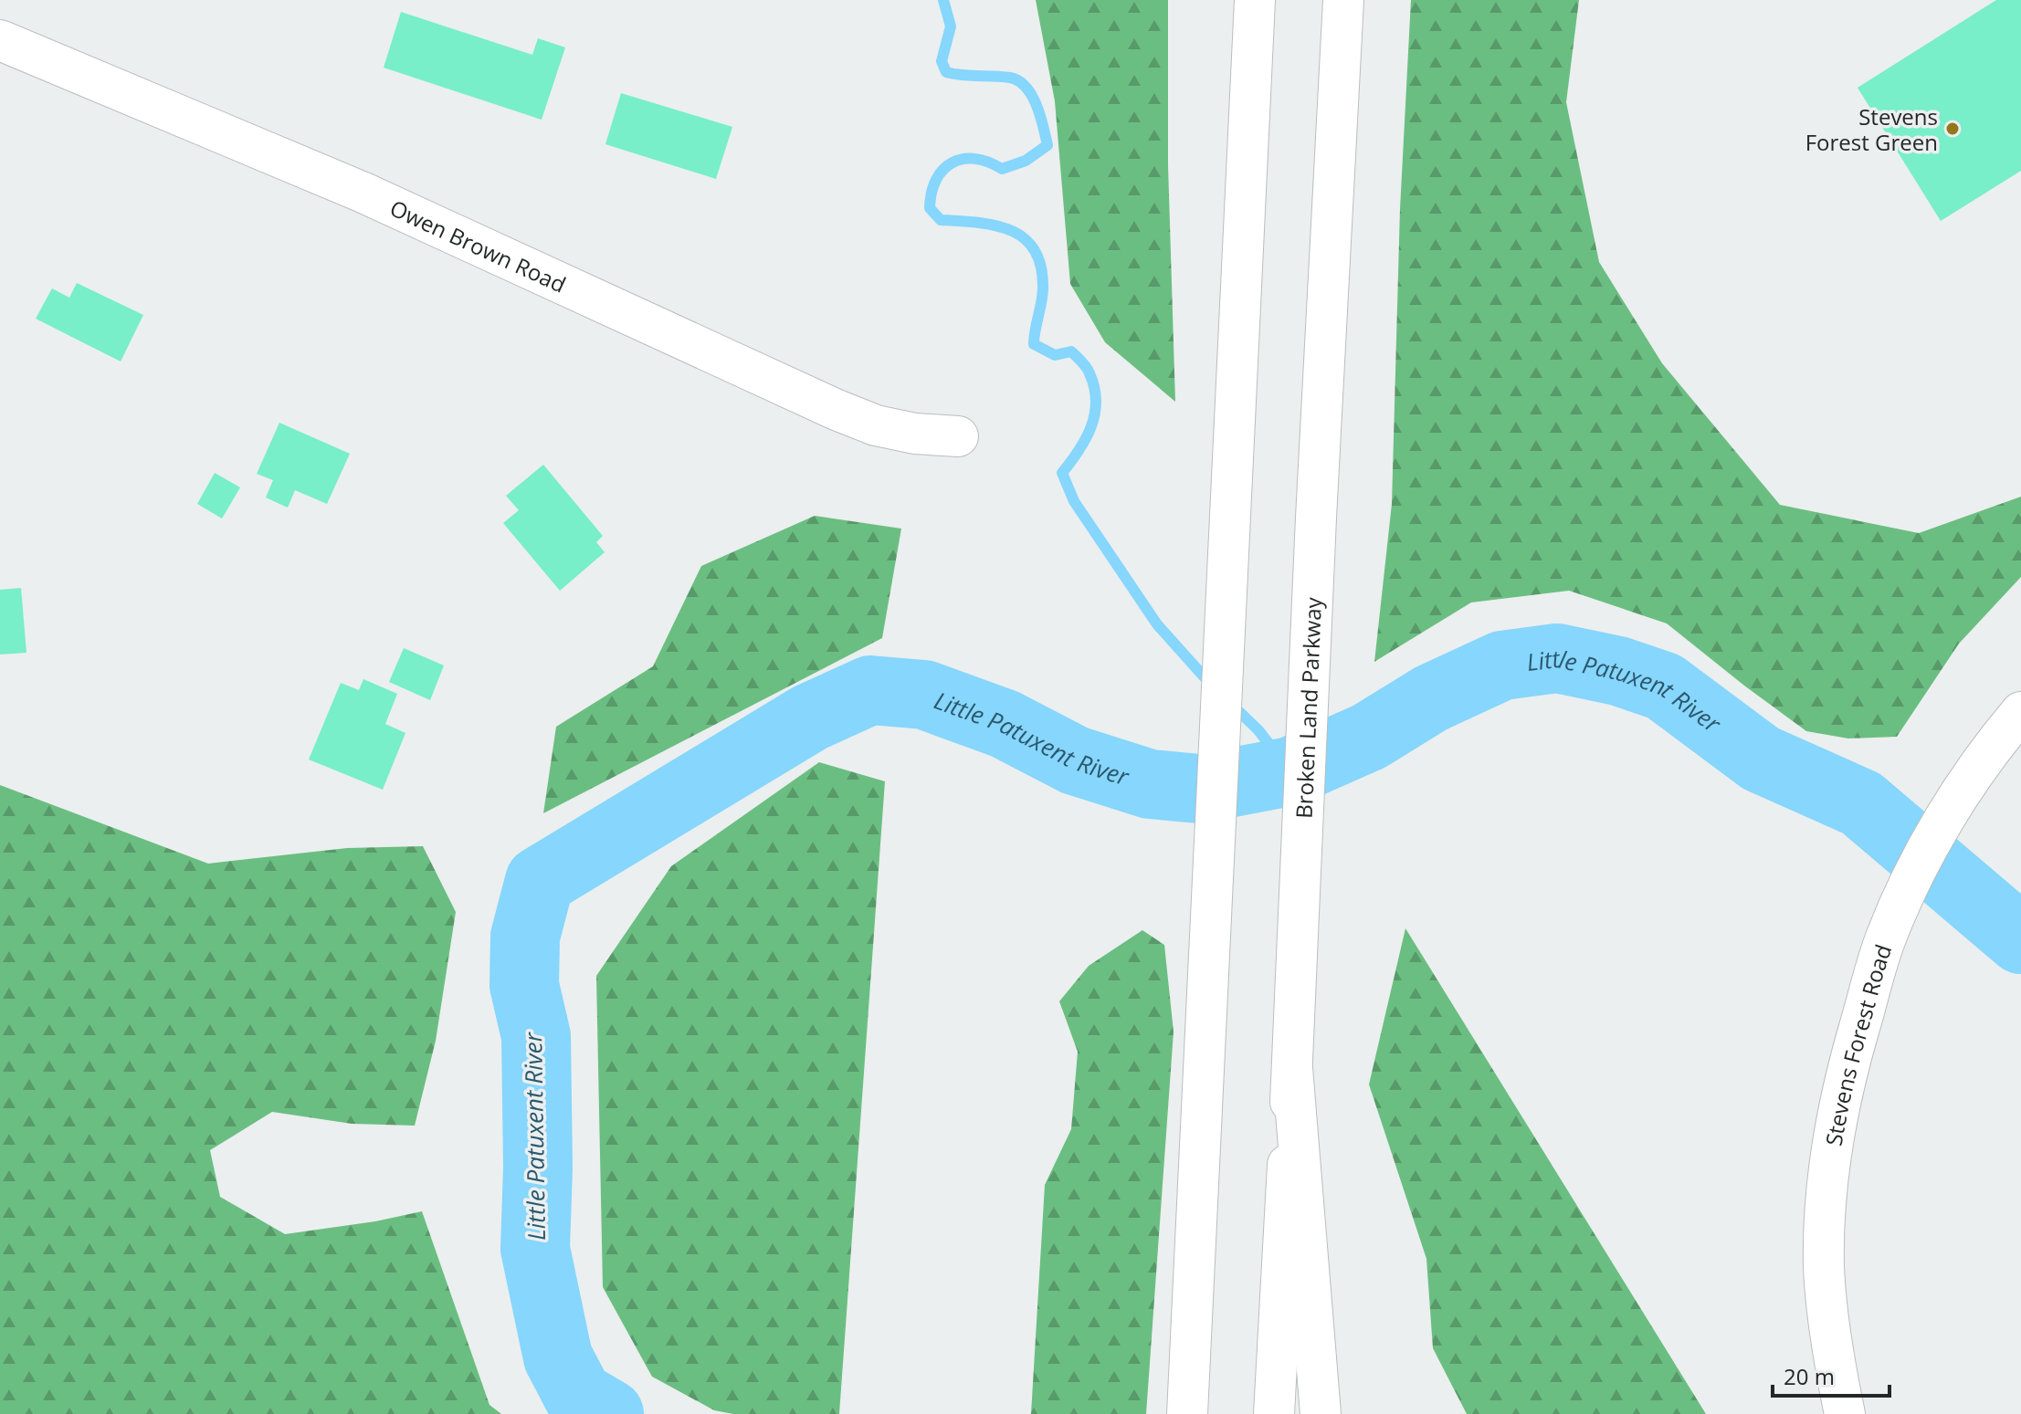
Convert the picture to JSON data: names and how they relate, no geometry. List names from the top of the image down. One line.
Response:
{"streets":{"main road":["Owen Brown Road","Broken Land Parkway","Stevens Forest Road"]},"water":["Little Patuxent River"],"places":["Stevens Forest Green"],"scale_bar":"20 m"}
